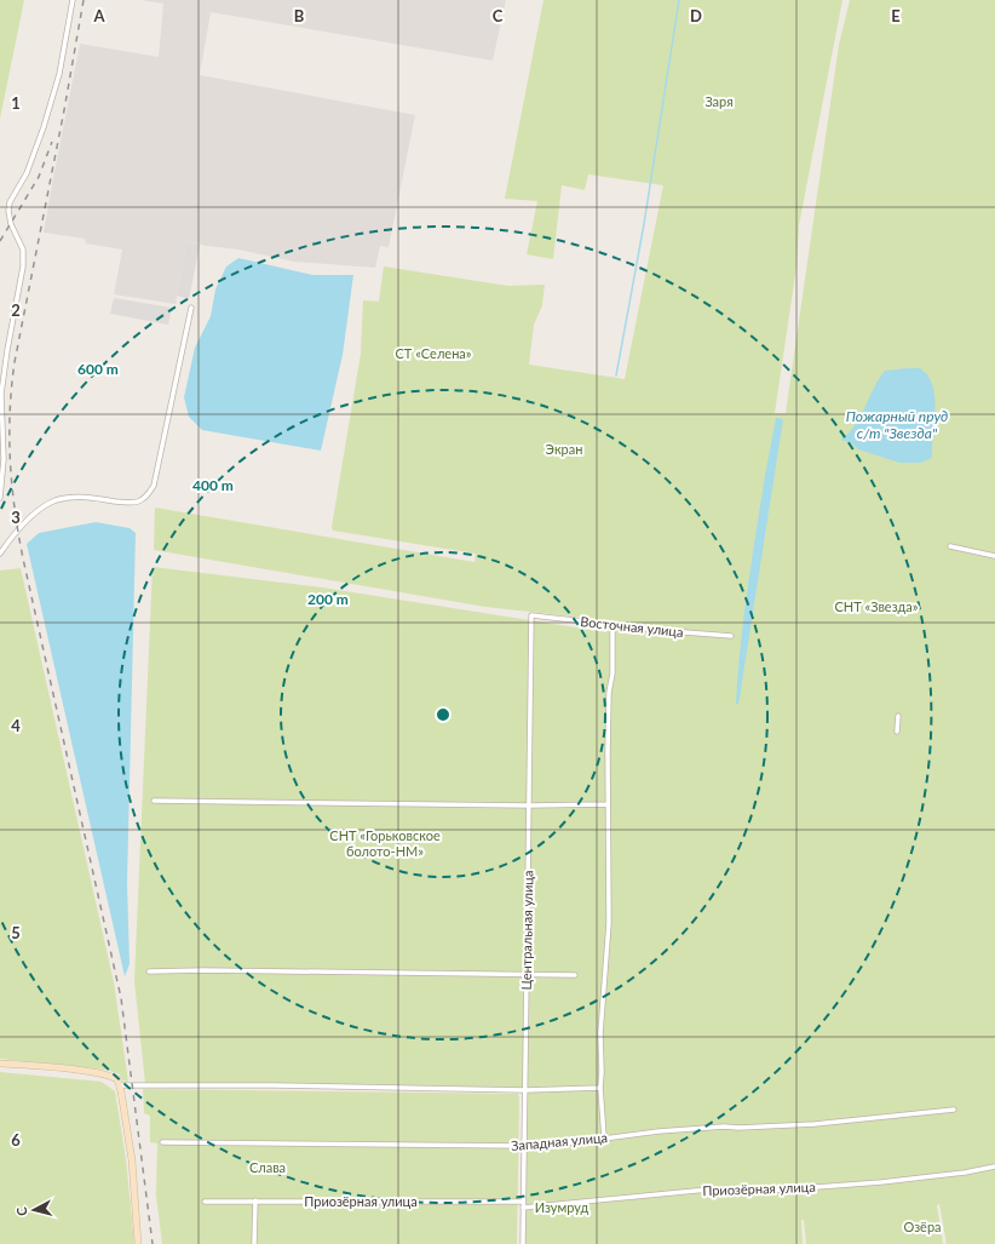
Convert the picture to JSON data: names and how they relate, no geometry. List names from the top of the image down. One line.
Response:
{"streets":{"street":["Восточная улица","Центральная улица","Западная улица","Приозёрная улица"]},"crossings":[["Восточная улица","Центральная улица"],["Центральная улица","Западная улица"],["Центральная улица","Приозёрная улица"]],"water":["Пожарный пруд с/т \"Звезда\""],"parks":["Заря","СТ «Селена»","Экран","СНТ «Звезда»","СНТ «Горьковское болото-НМ»","Слава","Изумруд","Озёра"],"north":"left","grid":{"columns":["A","B","C","D","E"],"rows":["1","2","3","4","5","6"]},"rings":["600 m","400 m","200 m"]}
